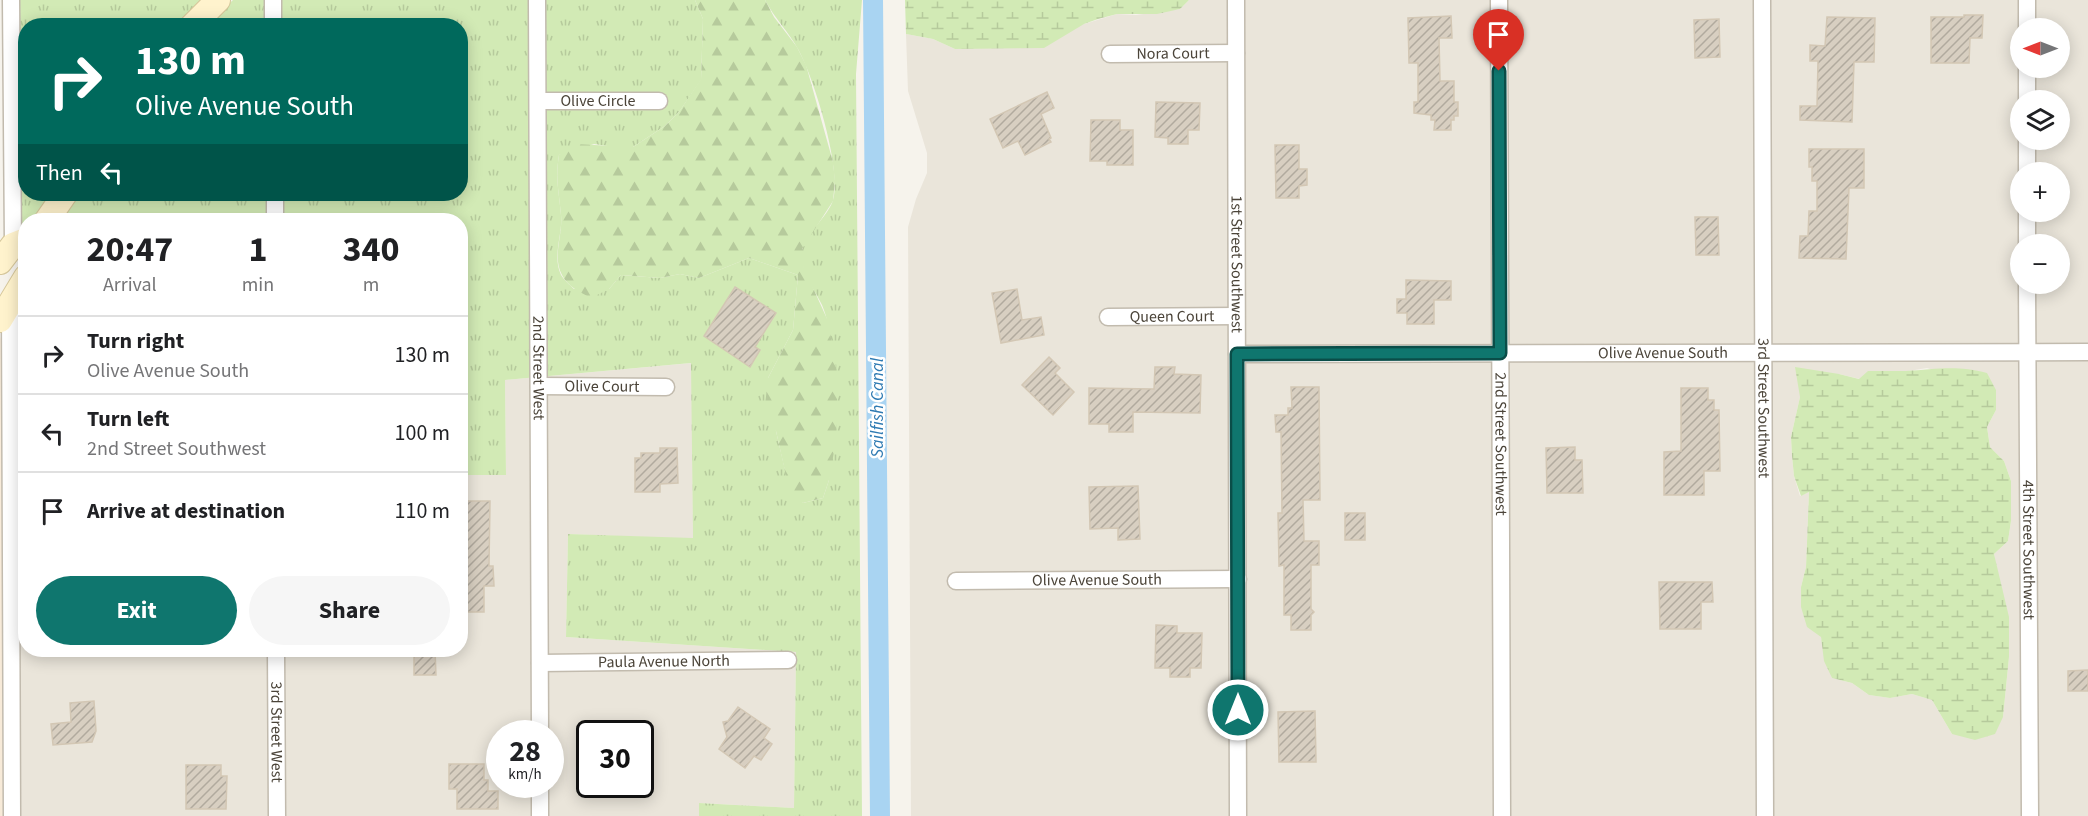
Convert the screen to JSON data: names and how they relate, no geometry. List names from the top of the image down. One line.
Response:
{"streets":{"street":["Nora Court","Olive Circle","1st Street Southwest","Queen Court","Olive Avenue South","2nd Street West","Olive Court","3rd Street Southwest","2nd Street Southwest","4th Street Southwest","Paula Avenue North","3rd Street West"]},"crossings":[["Nora Court","1st Street Southwest"],["Olive Circle","2nd Street West"],["1st Street Southwest","Queen Court"],["1st Street Southwest","Olive Avenue South"],["Olive Avenue South","3rd Street Southwest"],["Olive Avenue South","2nd Street Southwest"],["Olive Avenue South","4th Street Southwest"],["2nd Street West","Olive Court"],["2nd Street West","Paula Avenue North"]],"water":["Sailfish Canal"],"north":"left","page":{"map_buttons":["+","−"],"turn":["130 m","Olive Avenue South"],"then":"Then","eta":["20:47","Arrival","1","min","340","m"],"list":[{"name":"Turn right","note":"Olive Avenue South","value":"130 m"},{"name":"Turn left","note":"2nd Street Southwest","value":"100 m"},{"name":"Arrive at destination","value":"110 m"}],"buttons":["Exit","Share"],"speed":"28 km/h","limit":"30"}}
